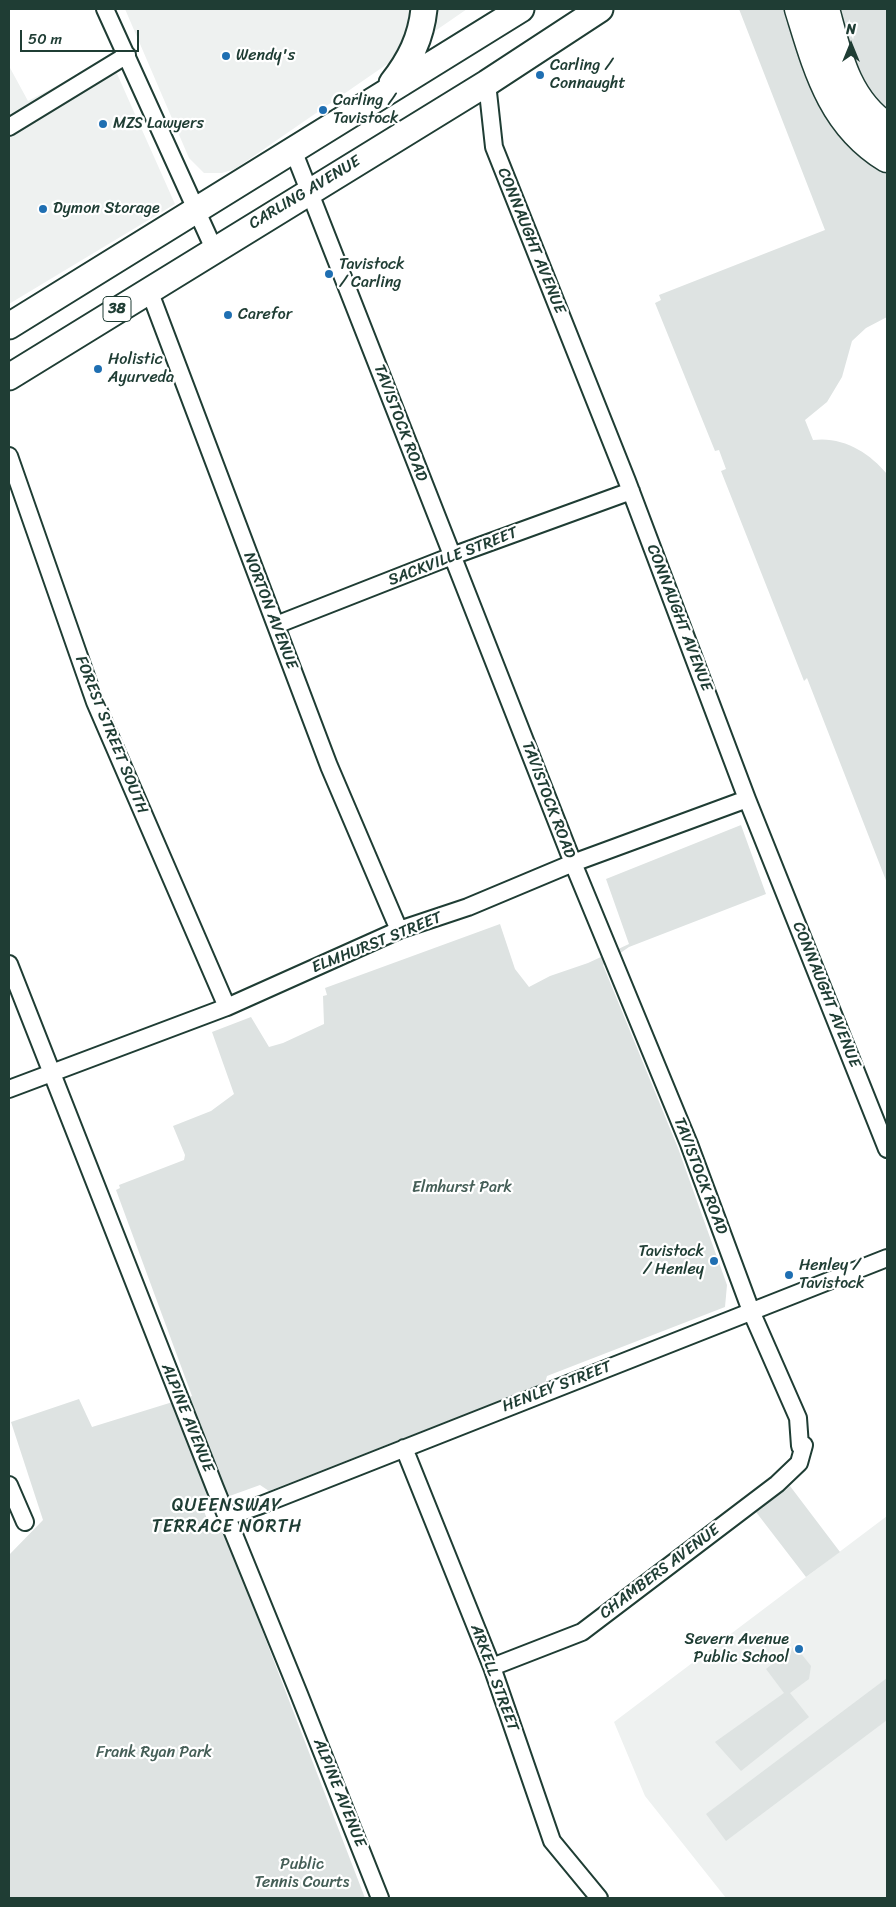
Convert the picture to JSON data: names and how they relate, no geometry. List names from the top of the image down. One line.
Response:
{"streets":{"main road":["CARLING AVENUE","38"],"street":["CONNAUGHT AVENUE","TAVISTOCK ROAD","SACKVILLE STREET","NORTON AVENUE","FOREST STREET SOUTH","ELMHURST STREET","HENLEY STREET","ALPINE AVENUE","CHAMBERS AVENUE","ARKELL STREET"]},"crossings":[["CARLING AVENUE","CONNAUGHT AVENUE"],["CARLING AVENUE","TAVISTOCK ROAD"],["CARLING AVENUE","NORTON AVENUE"],["CONNAUGHT AVENUE","SACKVILLE STREET"],["CONNAUGHT AVENUE","ELMHURST STREET"],["TAVISTOCK ROAD","SACKVILLE STREET"],["TAVISTOCK ROAD","ELMHURST STREET"],["TAVISTOCK ROAD","HENLEY STREET"],["TAVISTOCK ROAD","CHAMBERS AVENUE"],["SACKVILLE STREET","NORTON AVENUE"],["NORTON AVENUE","ELMHURST STREET"],["FOREST STREET SOUTH","ELMHURST STREET"],["ELMHURST STREET","ALPINE AVENUE"],["HENLEY STREET","ALPINE AVENUE"],["HENLEY STREET","ARKELL STREET"],["CHAMBERS AVENUE","ARKELL STREET"]],"districts":["QUEENSWAY TERRACE NORTH"],"parks":["Elmhurst Park","Frank Ryan Park","Public Tennis Courts"],"places":["Wendy's","Carling / Connaught","Carling / Tavistock","MZS Lawyers","Dymon Storage","Tavistock / Carling","Carefor","Holistic Ayurveda","Tavistock / Henley","Henley / Tavistock","Severn Avenue Public School"],"scale_bar":"50 m","north":"top"}
